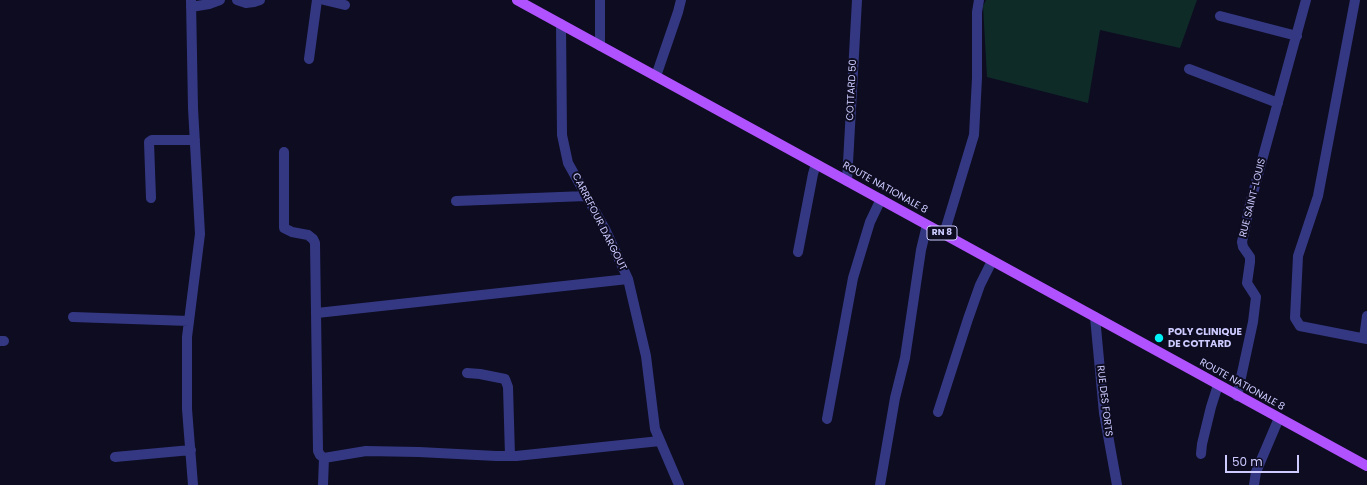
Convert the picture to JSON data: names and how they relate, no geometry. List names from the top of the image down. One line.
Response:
{"streets":{"main road":["ROUTE NATIONALE 8","RN 8"],"street":["COTTARD 50","RUE SAINT-LOUIS","CARREFOUR DARGOUT","RUE DES FORTS"]},"crossings":[["COTTARD 50","ROUTE NATIONALE 8"],["ROUTE NATIONALE 8","RUE SAINT-LOUIS"],["ROUTE NATIONALE 8","CARREFOUR DARGOUT"],["ROUTE NATIONALE 8","RUE DES FORTS"]],"places":["POLY CLINIQUE DE COTTARD"],"scale_bar":"50 m"}
